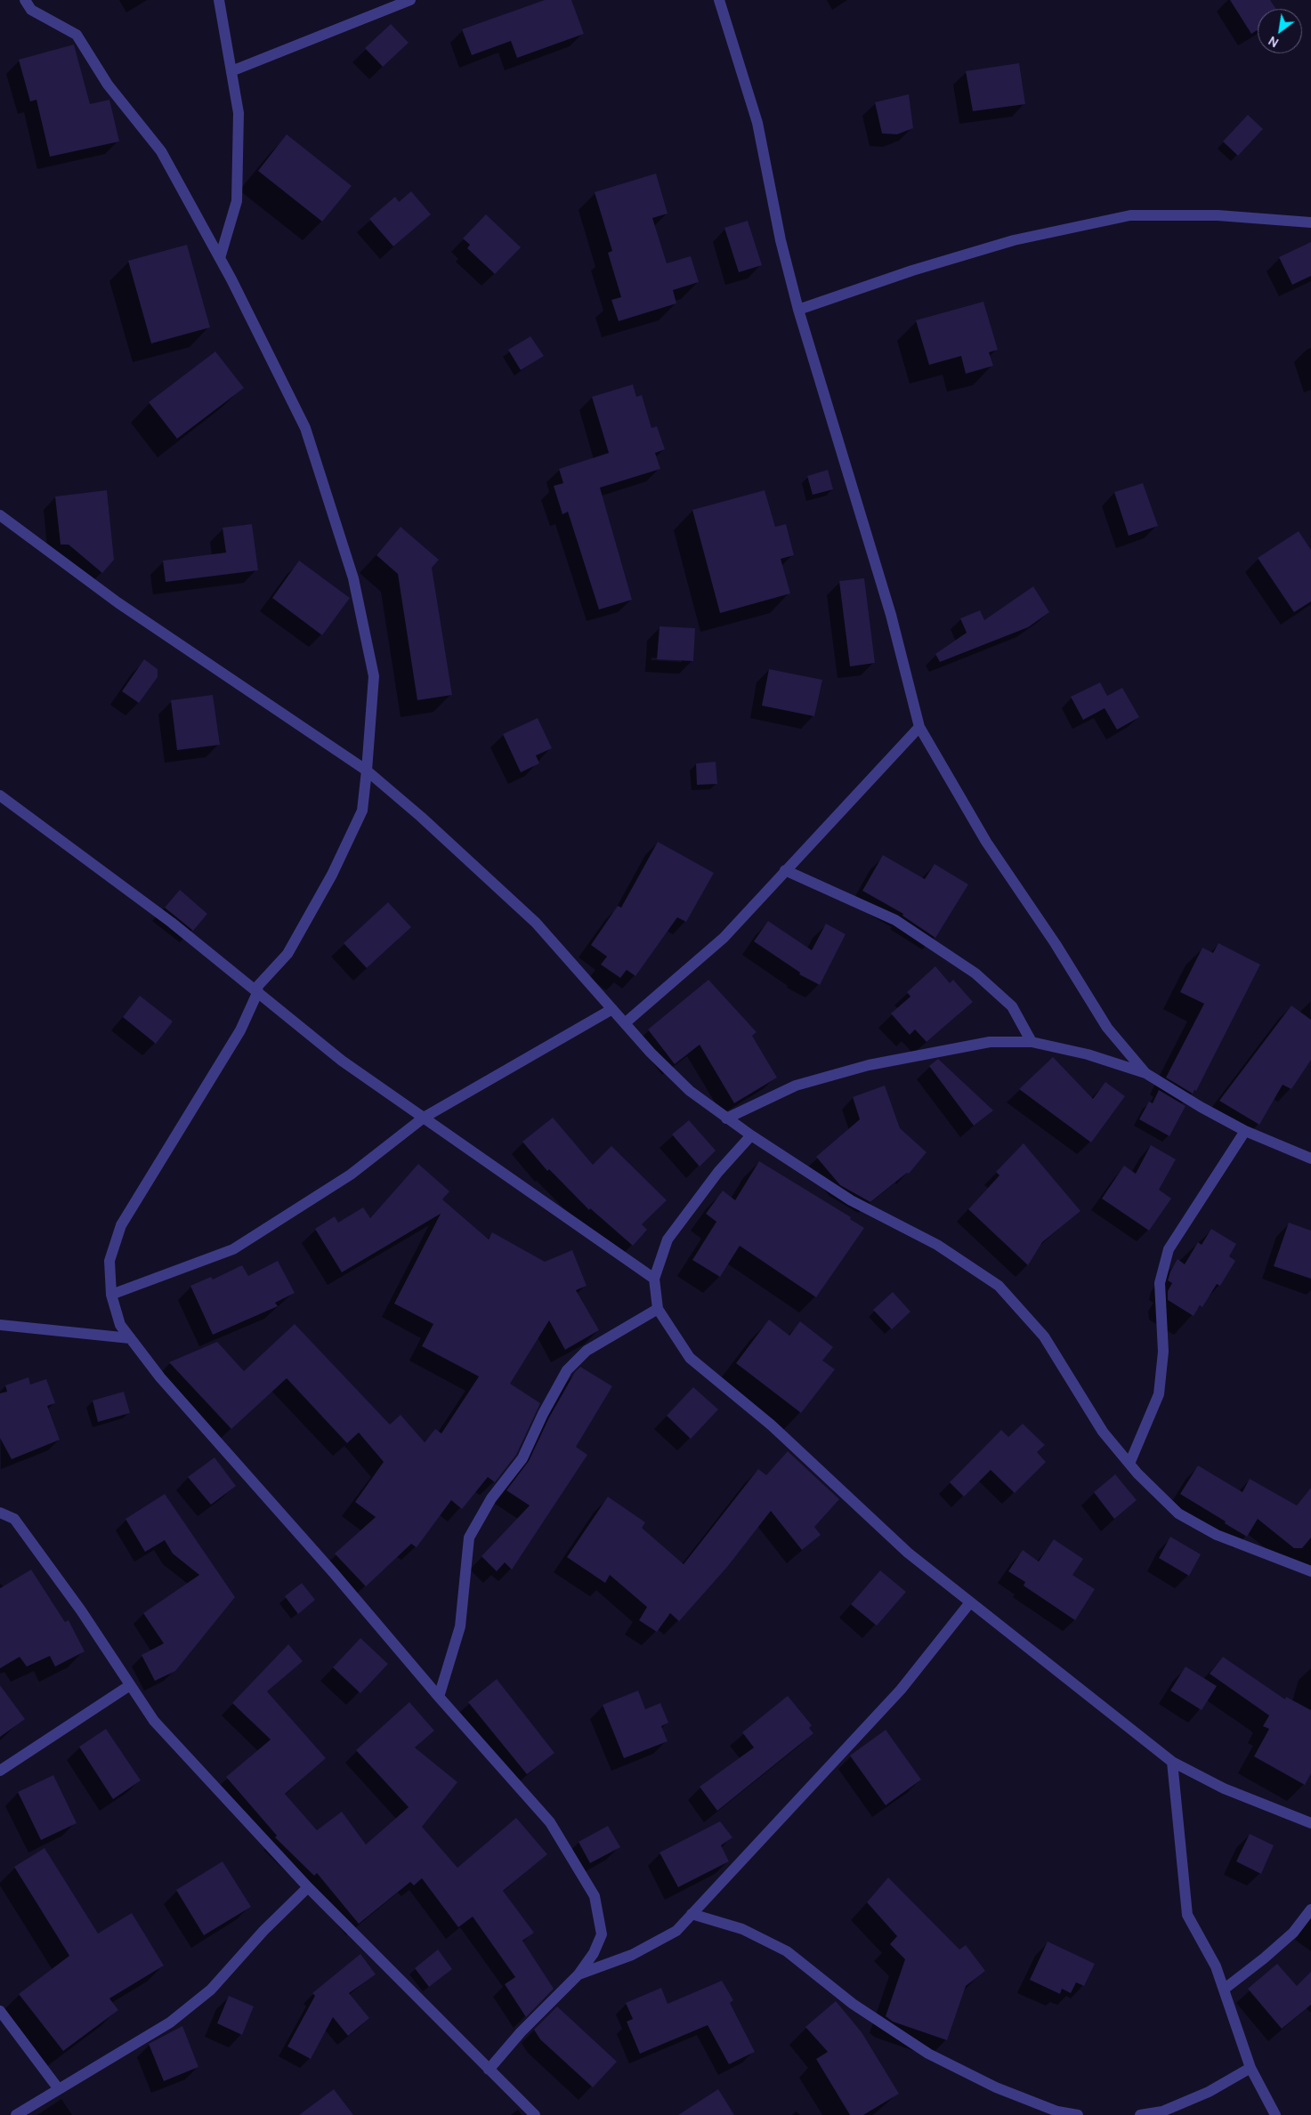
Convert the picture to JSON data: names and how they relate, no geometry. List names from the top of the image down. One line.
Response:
{"north":"bottom left"}
